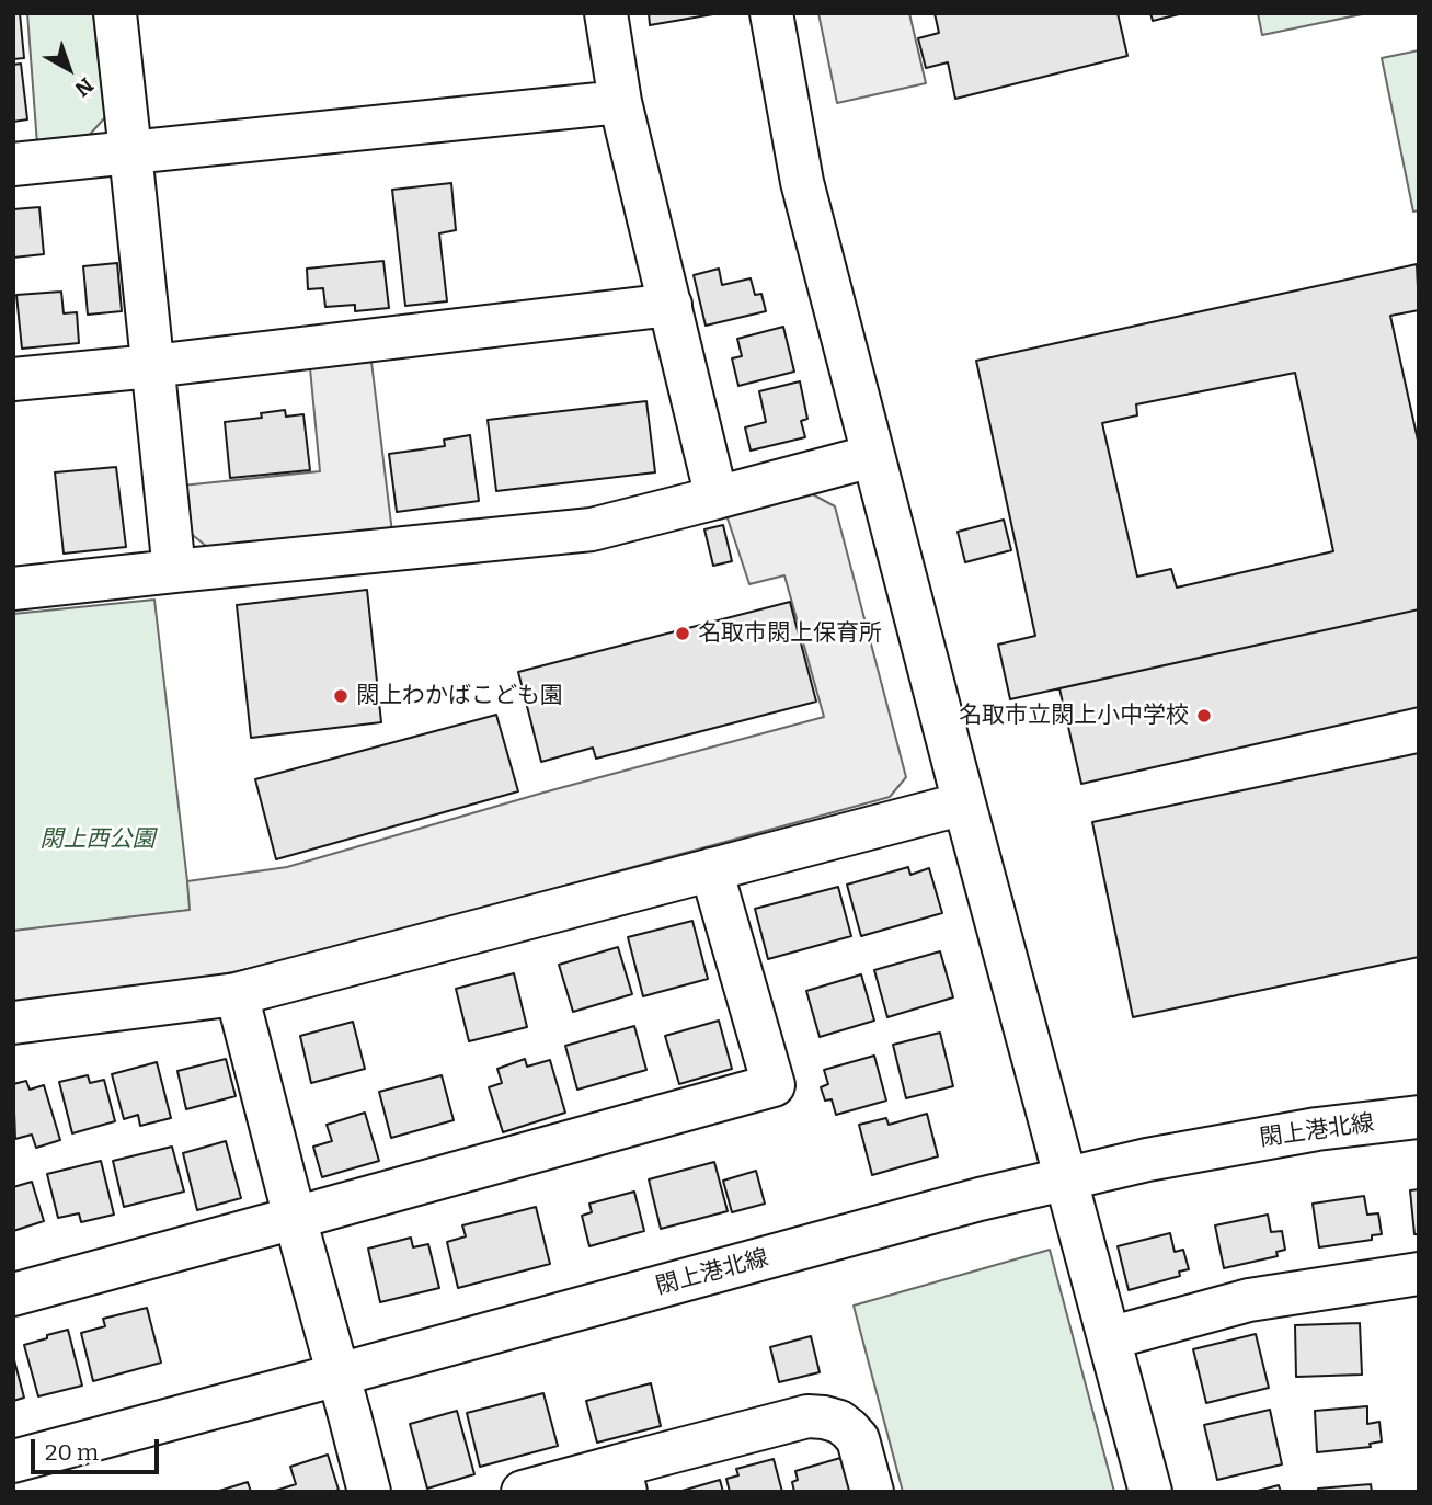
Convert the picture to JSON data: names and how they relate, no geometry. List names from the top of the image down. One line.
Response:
{"streets":{"street":["閖上港北線"]},"parks":["閖上西公園"],"places":["名取市閖上保育所","閖上わかばこども園","名取市立閖上小中学校"],"scale_bar":"20 m","north":"bottom right"}
